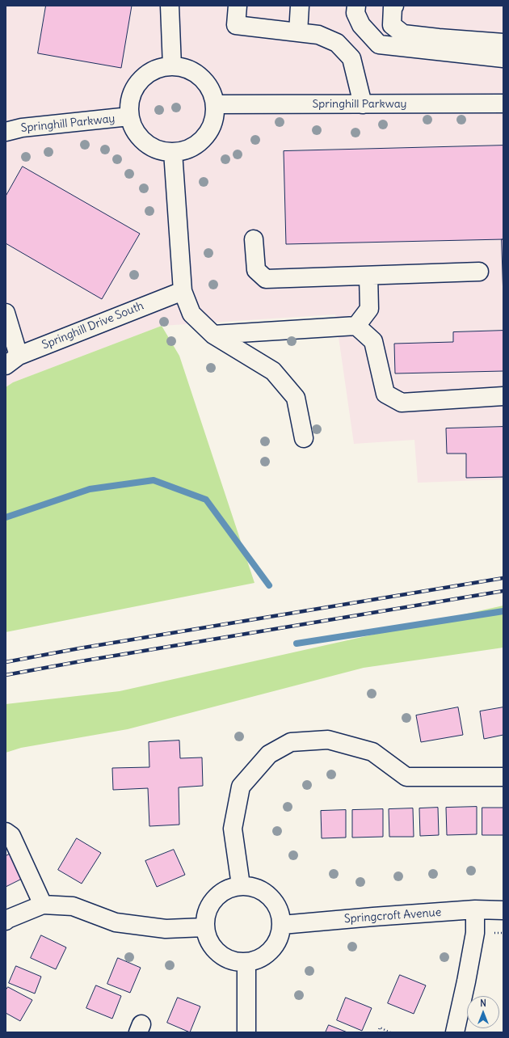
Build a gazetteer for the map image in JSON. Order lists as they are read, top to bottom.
{
  "streets": {
    "street": ["Springhill Parkway", "Springhill Drive South", "Springcroft Avenue"]
  },
  "north": "top"
}
